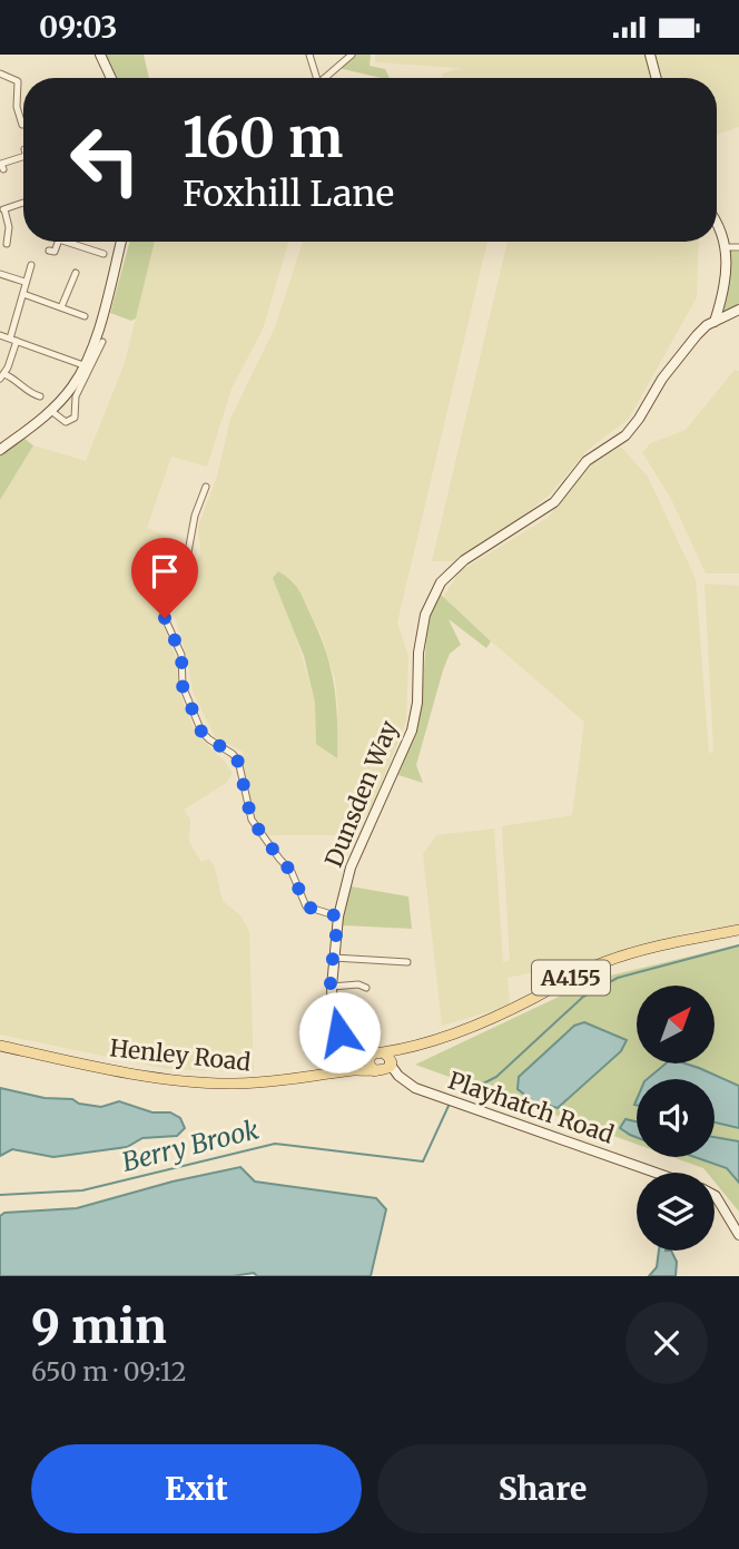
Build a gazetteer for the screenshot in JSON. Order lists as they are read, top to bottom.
{
  "streets": {
    "main road": ["A4155", "Henley Road"],
    "street": ["Dunsden Way", "Playhatch Road"]
  },
  "crossings": [
    ["Dunsden Way", "Henley Road"],
    ["Dunsden Way", "Playhatch Road"],
    ["Henley Road", "Playhatch Road"]
  ],
  "water": ["Berry Brook"],
  "north": "top right",
  "page": {
    "status": "09:03",
    "turn": ["160 m", "Foxhill Lane"],
    "heading": ["9 min", "650 m · 09:12"],
    "buttons": ["Exit", "Share"]
  }
}
